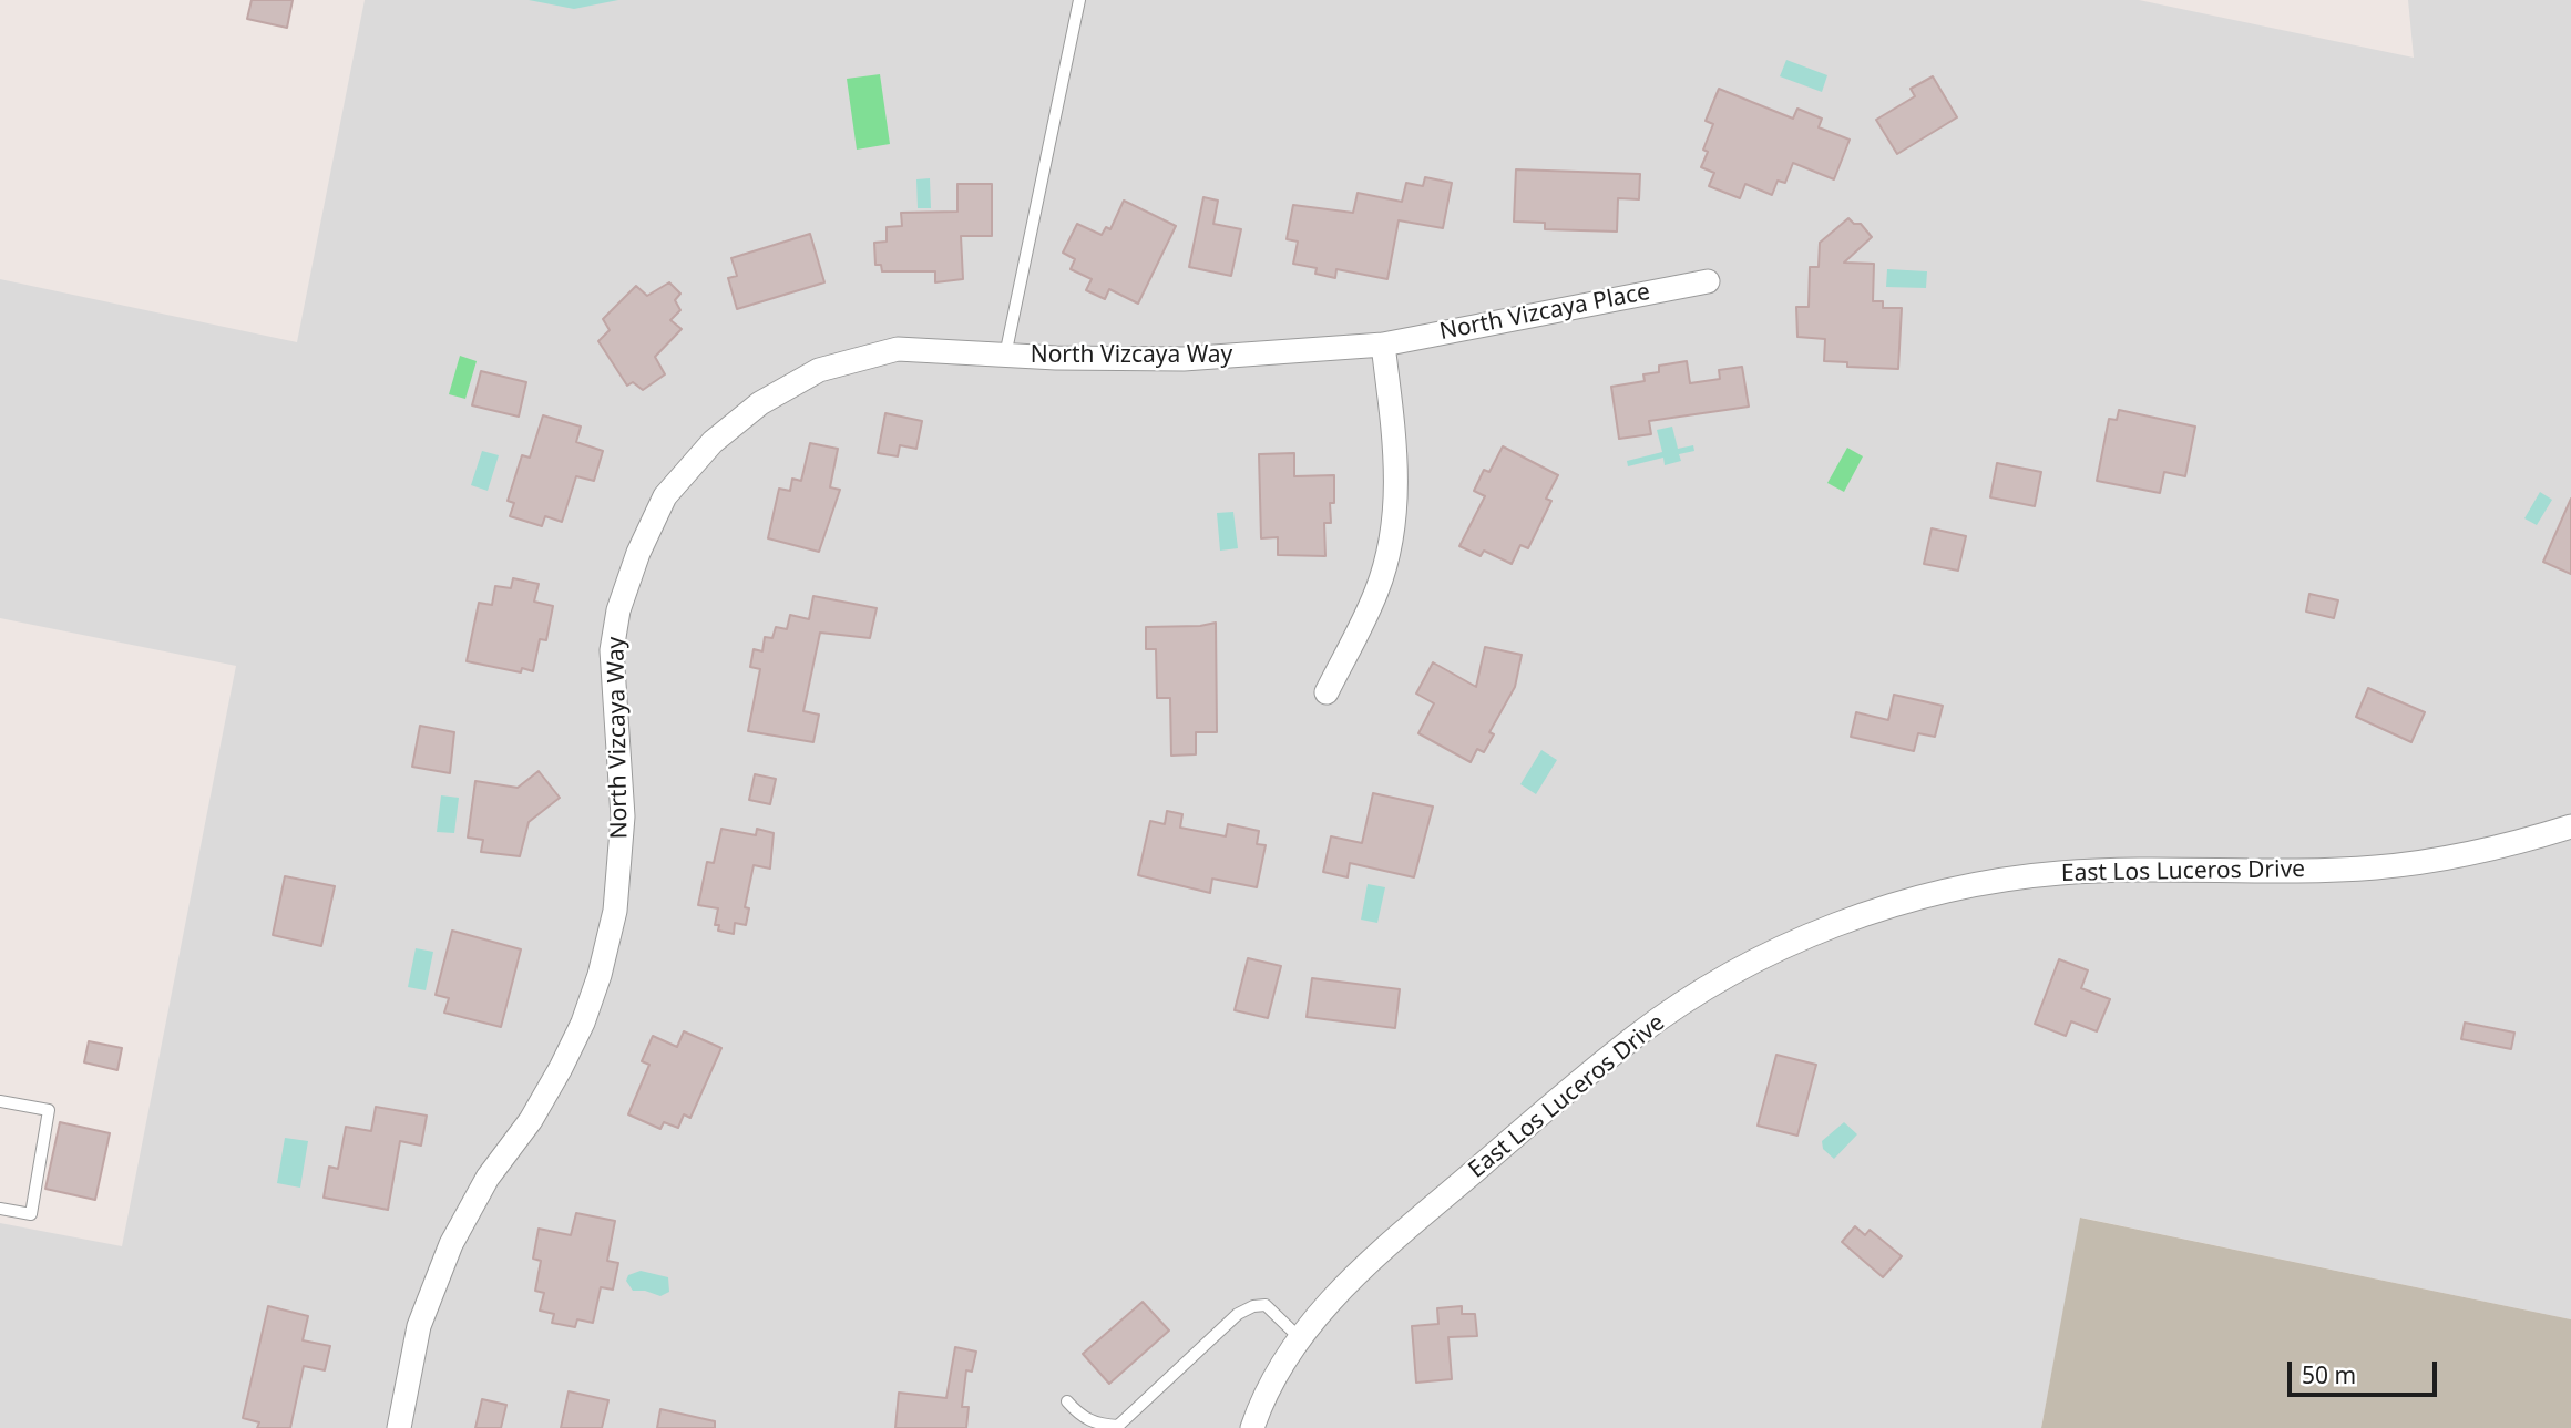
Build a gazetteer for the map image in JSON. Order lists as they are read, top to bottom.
{
  "streets": {
    "street": ["North Vizcaya Place", "North Vizcaya Way", "East Los Luceros Drive"]
  },
  "crossings": [
    ["North Vizcaya Place", "North Vizcaya Way"]
  ],
  "scale_bar": "50 m"
}
